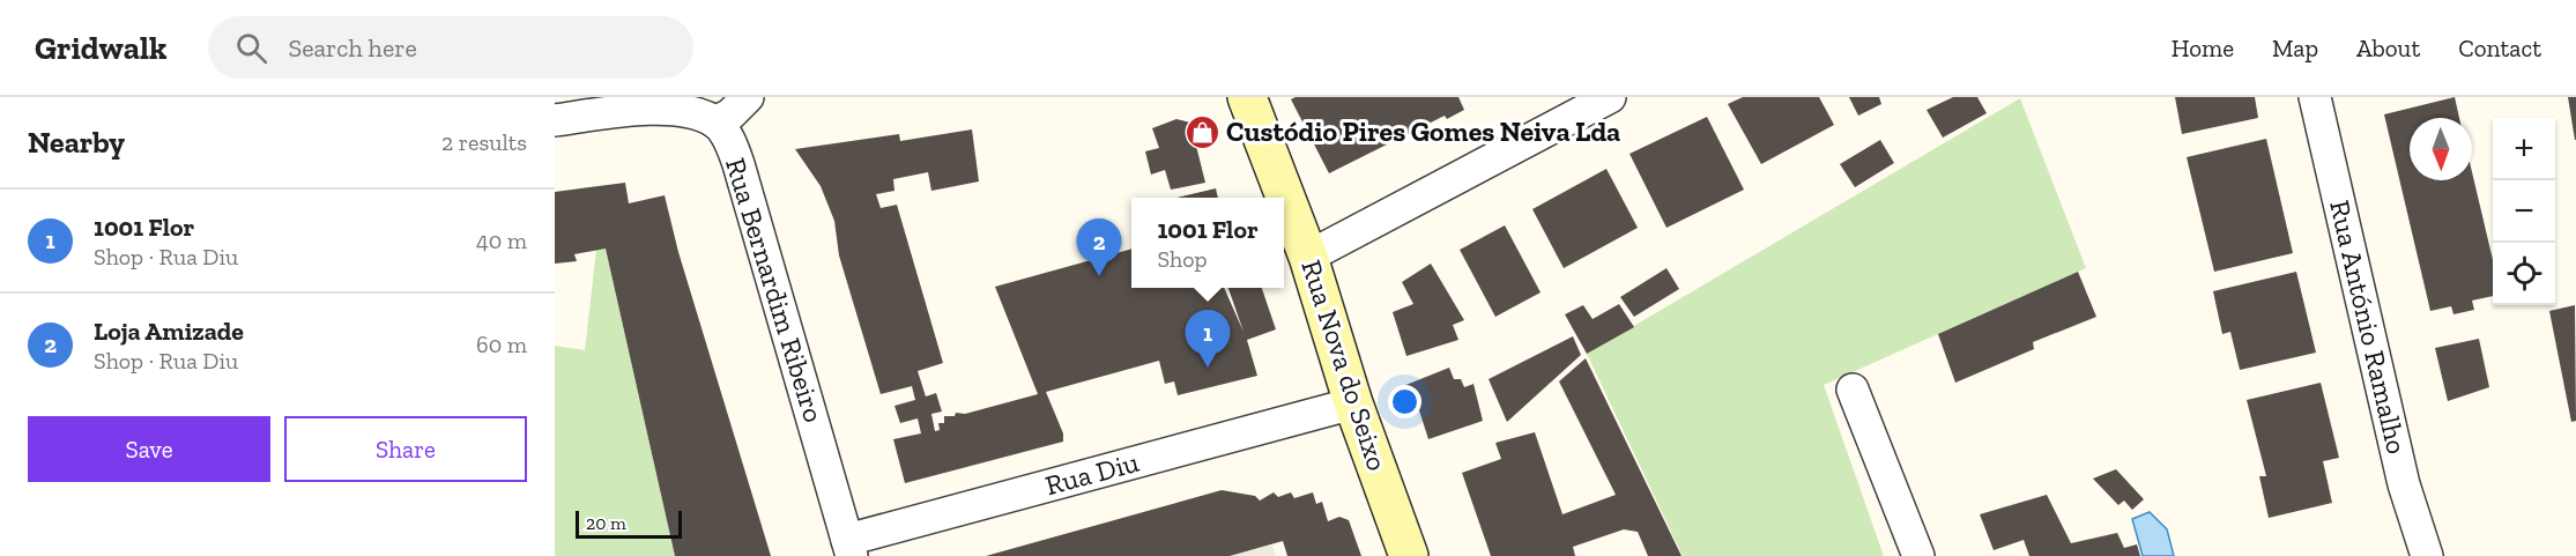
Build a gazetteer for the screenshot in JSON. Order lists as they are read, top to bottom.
{
  "streets": {
    "main road": ["Rua Nova do Seixo"],
    "street": ["Rua Bernardim Ribeiro", "Rua António Ramalho", "Rua Diu"]
  },
  "crossings": [
    ["Rua Bernardim Ribeiro", "Rua Diu"],
    ["Rua Nova do Seixo", "Rua Diu"]
  ],
  "places": {
    "shop": ["Custódio Pires Gomes Neiva Lda"]
  },
  "scale_bar": "20 m",
  "north": "bottom",
  "page": {
    "header": "Gridwalk",
    "search": "Search here",
    "nav": [
      "Home",
      "Map",
      "About",
      "Contact"
    ],
    "heading": ["Nearby", "2 results"],
    "map_buttons": ["+", "−"],
    "list": [
      {
        "mark": "1",
        "name": "1001 Flor",
        "note": "Shop · Rua Diu",
        "value": "40 m"
      },
      {
        "mark": "2",
        "name": "Loja Amizade",
        "note": "Shop · Rua Diu",
        "value": "60 m"
      }
    ],
    "popup": ["1001 Flor", "Shop"],
    "pins": ["2", "1"],
    "buttons": ["Save", "Share"],
    "scale": "20 m"
  }
}
